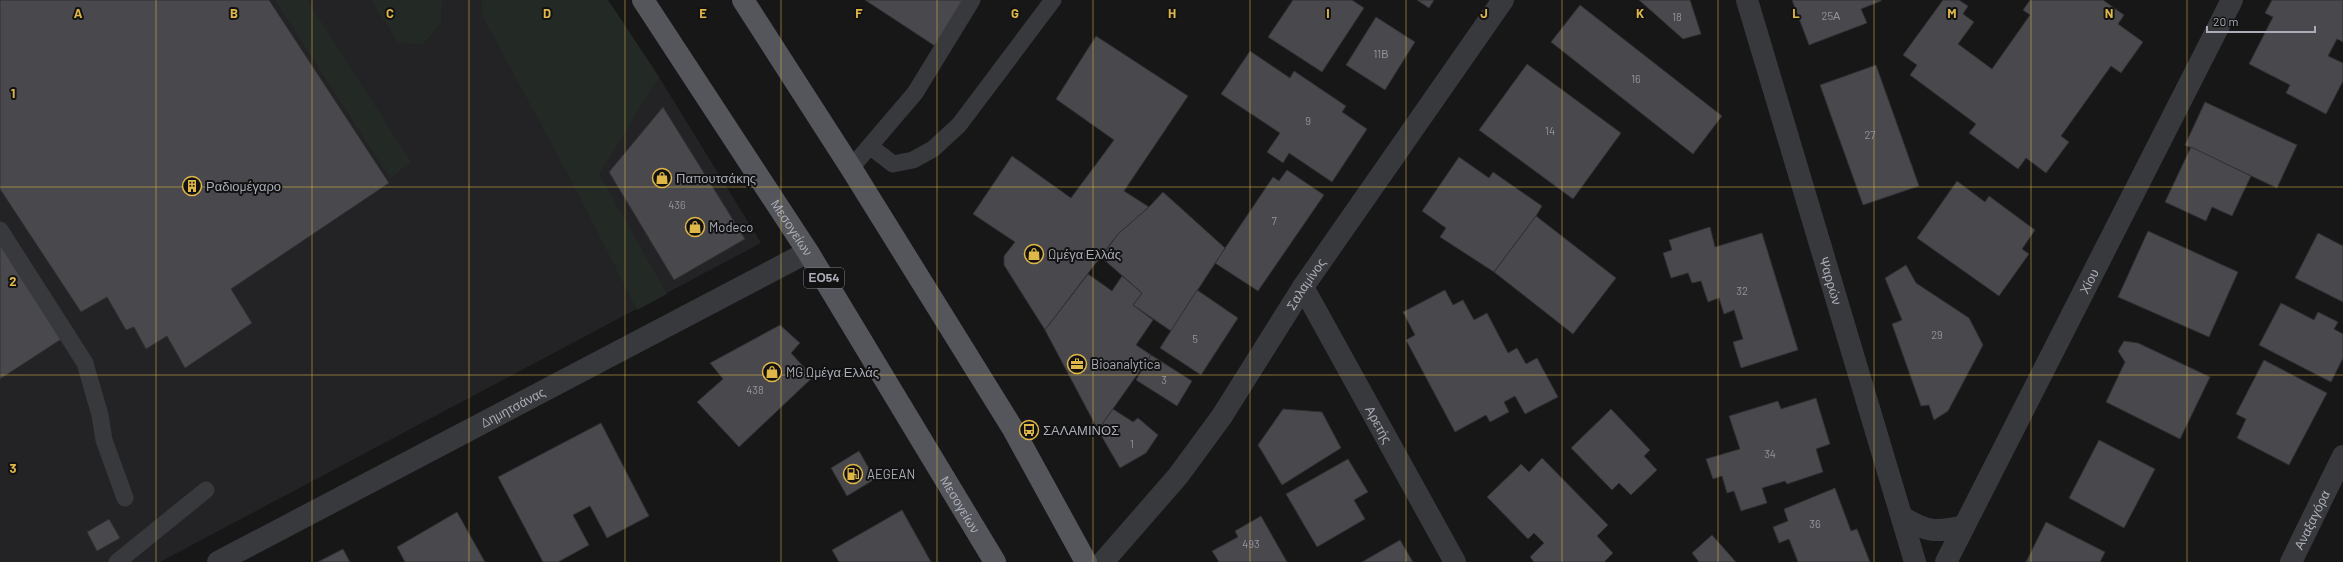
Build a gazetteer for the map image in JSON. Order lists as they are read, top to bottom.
{
  "streets": {
    "main road": ["Μεσογείων", "ΕΟ54"],
    "street": [
      "Ψαρρών",
      "Χίου",
      "Σαλαμίνος",
      "Δημητσάνας",
      "Αρετής",
      "Αναξαγόρα"
    ]
  },
  "crossings": [
    ["Μεσογείων", "Δημητσάνας"],
    ["Σαλαμίνος", "Αρετής"]
  ],
  "places": {
    "shop": [
      "Παπουτσάκης",
      "Modeco",
      "Ωμέγα Ελλάς",
      "MG Ωμέγα Ελλάς"
    ],
    "building": ["Ραδιομέγαρο"],
    "office": ["Bioanalytica"],
    "bus stop": ["ΣΑΛΑΜΙΝΟΣ"],
    "fuel station": ["AEGEAN"]
  },
  "house_numbers": [
    "25Α",
    "18",
    "11Β",
    "16",
    "9",
    "14",
    "27",
    "436",
    "7",
    "32",
    "29",
    "5",
    "3",
    "438",
    "1",
    "34",
    "36",
    "493"
  ],
  "scale_bar": "20 m",
  "grid": {
    "columns": [
      "A",
      "B",
      "C",
      "D",
      "E",
      "F",
      "G",
      "H",
      "I",
      "J",
      "K",
      "L",
      "M",
      "N"
    ],
    "rows": ["1", "2", "3"]
  }
}
